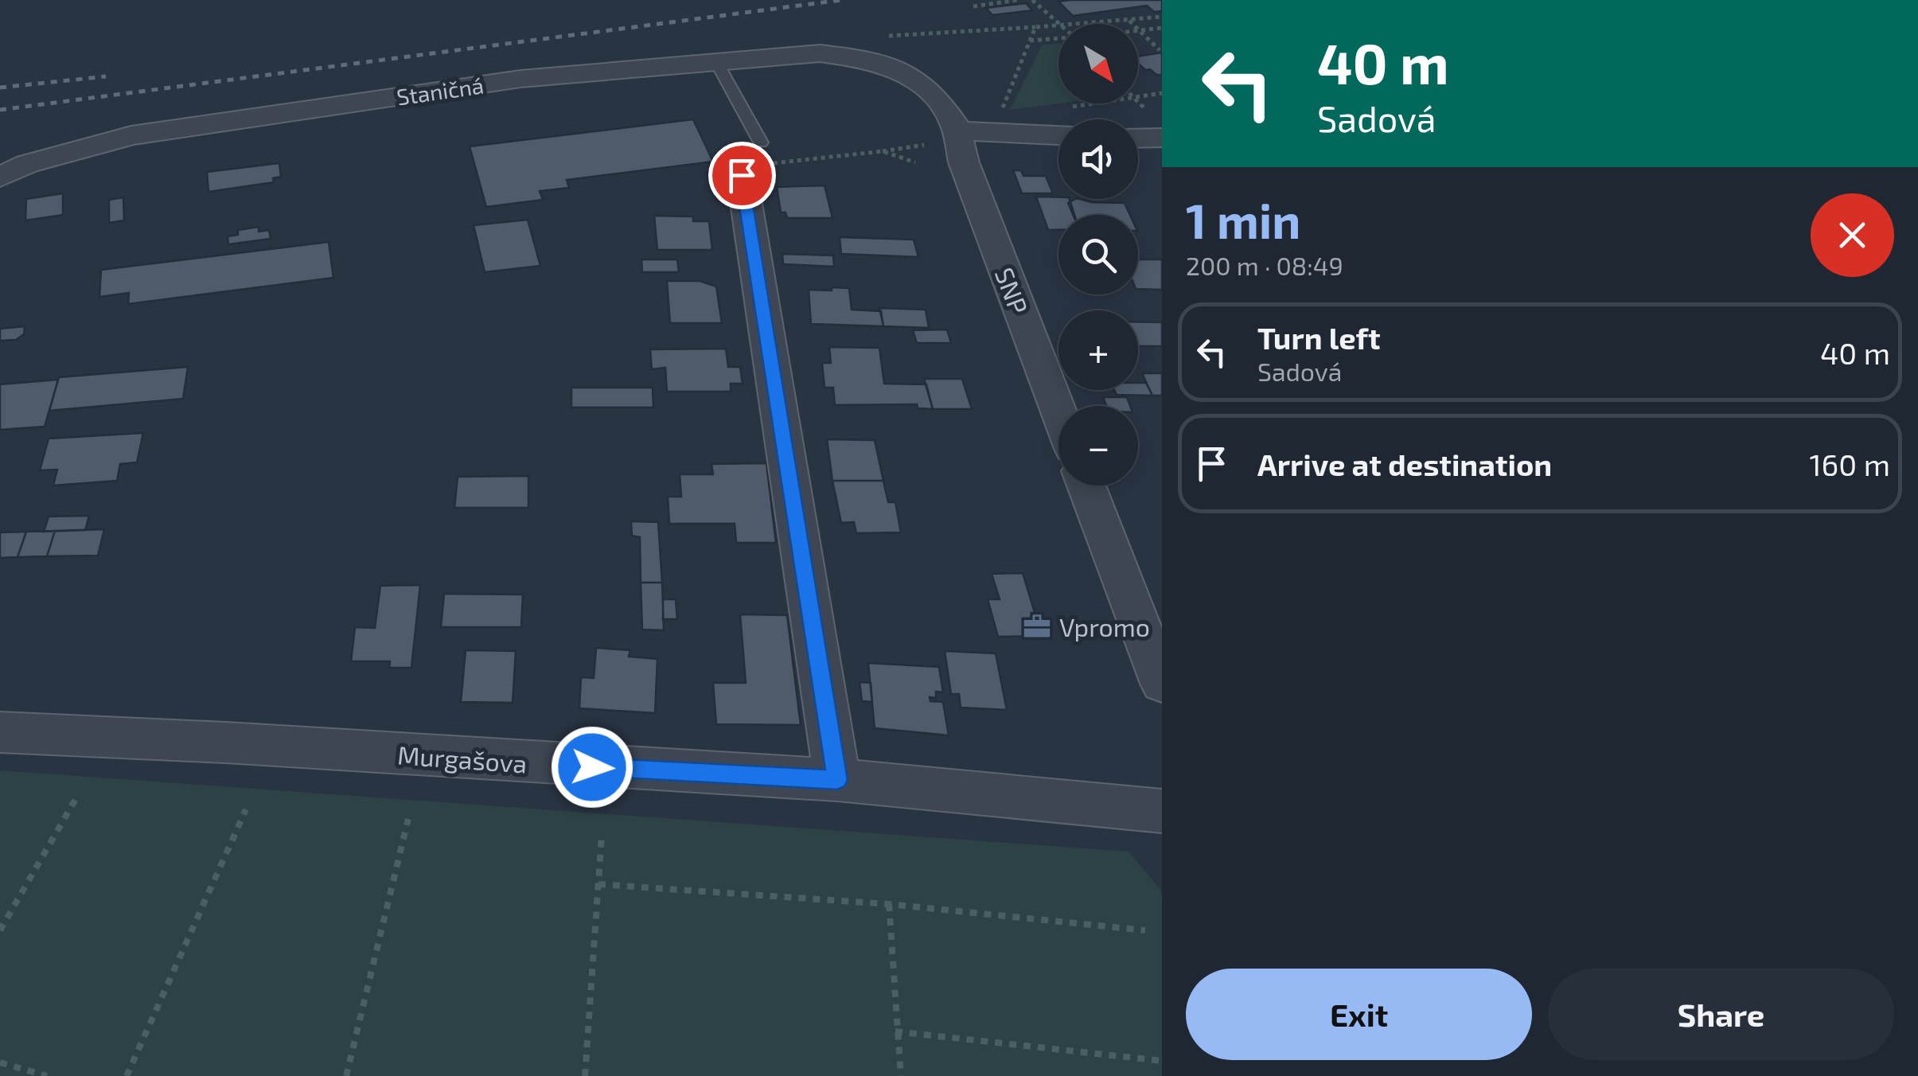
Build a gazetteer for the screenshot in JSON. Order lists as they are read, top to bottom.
{
  "streets": {
    "street": ["Staničná", "SNP", "Murgašova"]
  },
  "crossings": [
    ["Staničná", "SNP"]
  ],
  "places": {
    "office": ["Vpromo"]
  },
  "north": "bottom right",
  "page": {
    "turn": ["40 m", "Sadová"],
    "map_buttons": ["+", "−"],
    "heading": ["1 min", "200 m · 08:49"],
    "list": [
      {
        "name": "Turn left",
        "note": "Sadová",
        "value": "40 m"
      },
      {
        "name": "Arrive at destination",
        "value": "160 m"
      }
    ],
    "buttons": ["Exit", "Share"]
  }
}
